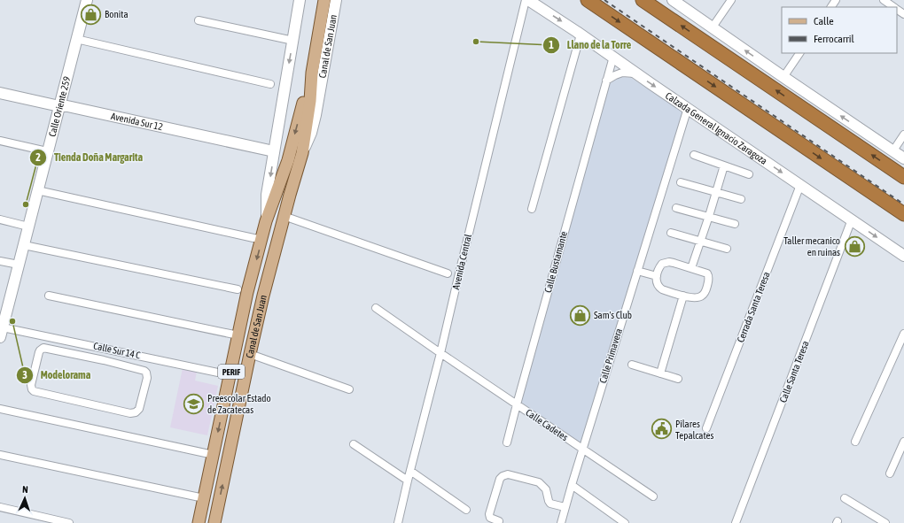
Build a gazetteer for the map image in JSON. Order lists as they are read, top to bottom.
{
  "streets": {
    "main road": [
      "Canal de San Juan",
      "Calle Oriente 259",
      "Avenida Sur 12",
      "Calzada General Ignacio Zaragoza",
      "PERIF"
    ],
    "street": [
      "Avenida Central",
      "Calle Bustamante",
      "Cerrada Santa Teresa",
      "Calle Sur 14 C",
      "Calle Primavera",
      "Calle Santa Teresa",
      "Calle Cadetes"
    ]
  },
  "crossings": [
    ["Canal de San Juan", "Avenida Sur 12"],
    ["Canal de San Juan", "Calle Sur 14 C"],
    ["Calle Oriente 259", "Avenida Sur 12"],
    ["Calle Oriente 259", "Calle Sur 14 C"],
    ["Calzada General Ignacio Zaragoza", "Avenida Central"],
    ["Calzada General Ignacio Zaragoza", "Calle Bustamante"],
    ["Calzada General Ignacio Zaragoza", "Cerrada Santa Teresa"],
    ["Calzada General Ignacio Zaragoza", "Calle Primavera"],
    ["Calzada General Ignacio Zaragoza", "Calle Santa Teresa"],
    ["Avenida Central", "Calle Cadetes"],
    ["Calle Bustamante", "Calle Cadetes"],
    ["Calle Primavera", "Calle Cadetes"]
  ],
  "places": {
    "shop": ["Bonita", "Taller mecanico en ruinas", "Sam's Club"],
    "other": ["Llano de la Torre", "Tienda Doña Margarita", "Modelorama"],
    "school or university": ["Preescolar Estado de Zacatecas"],
    "public building": ["Pilares Tepalcates"]
  },
  "legend": ["Calle", "Ferrocarril"],
  "north": "top"
}
